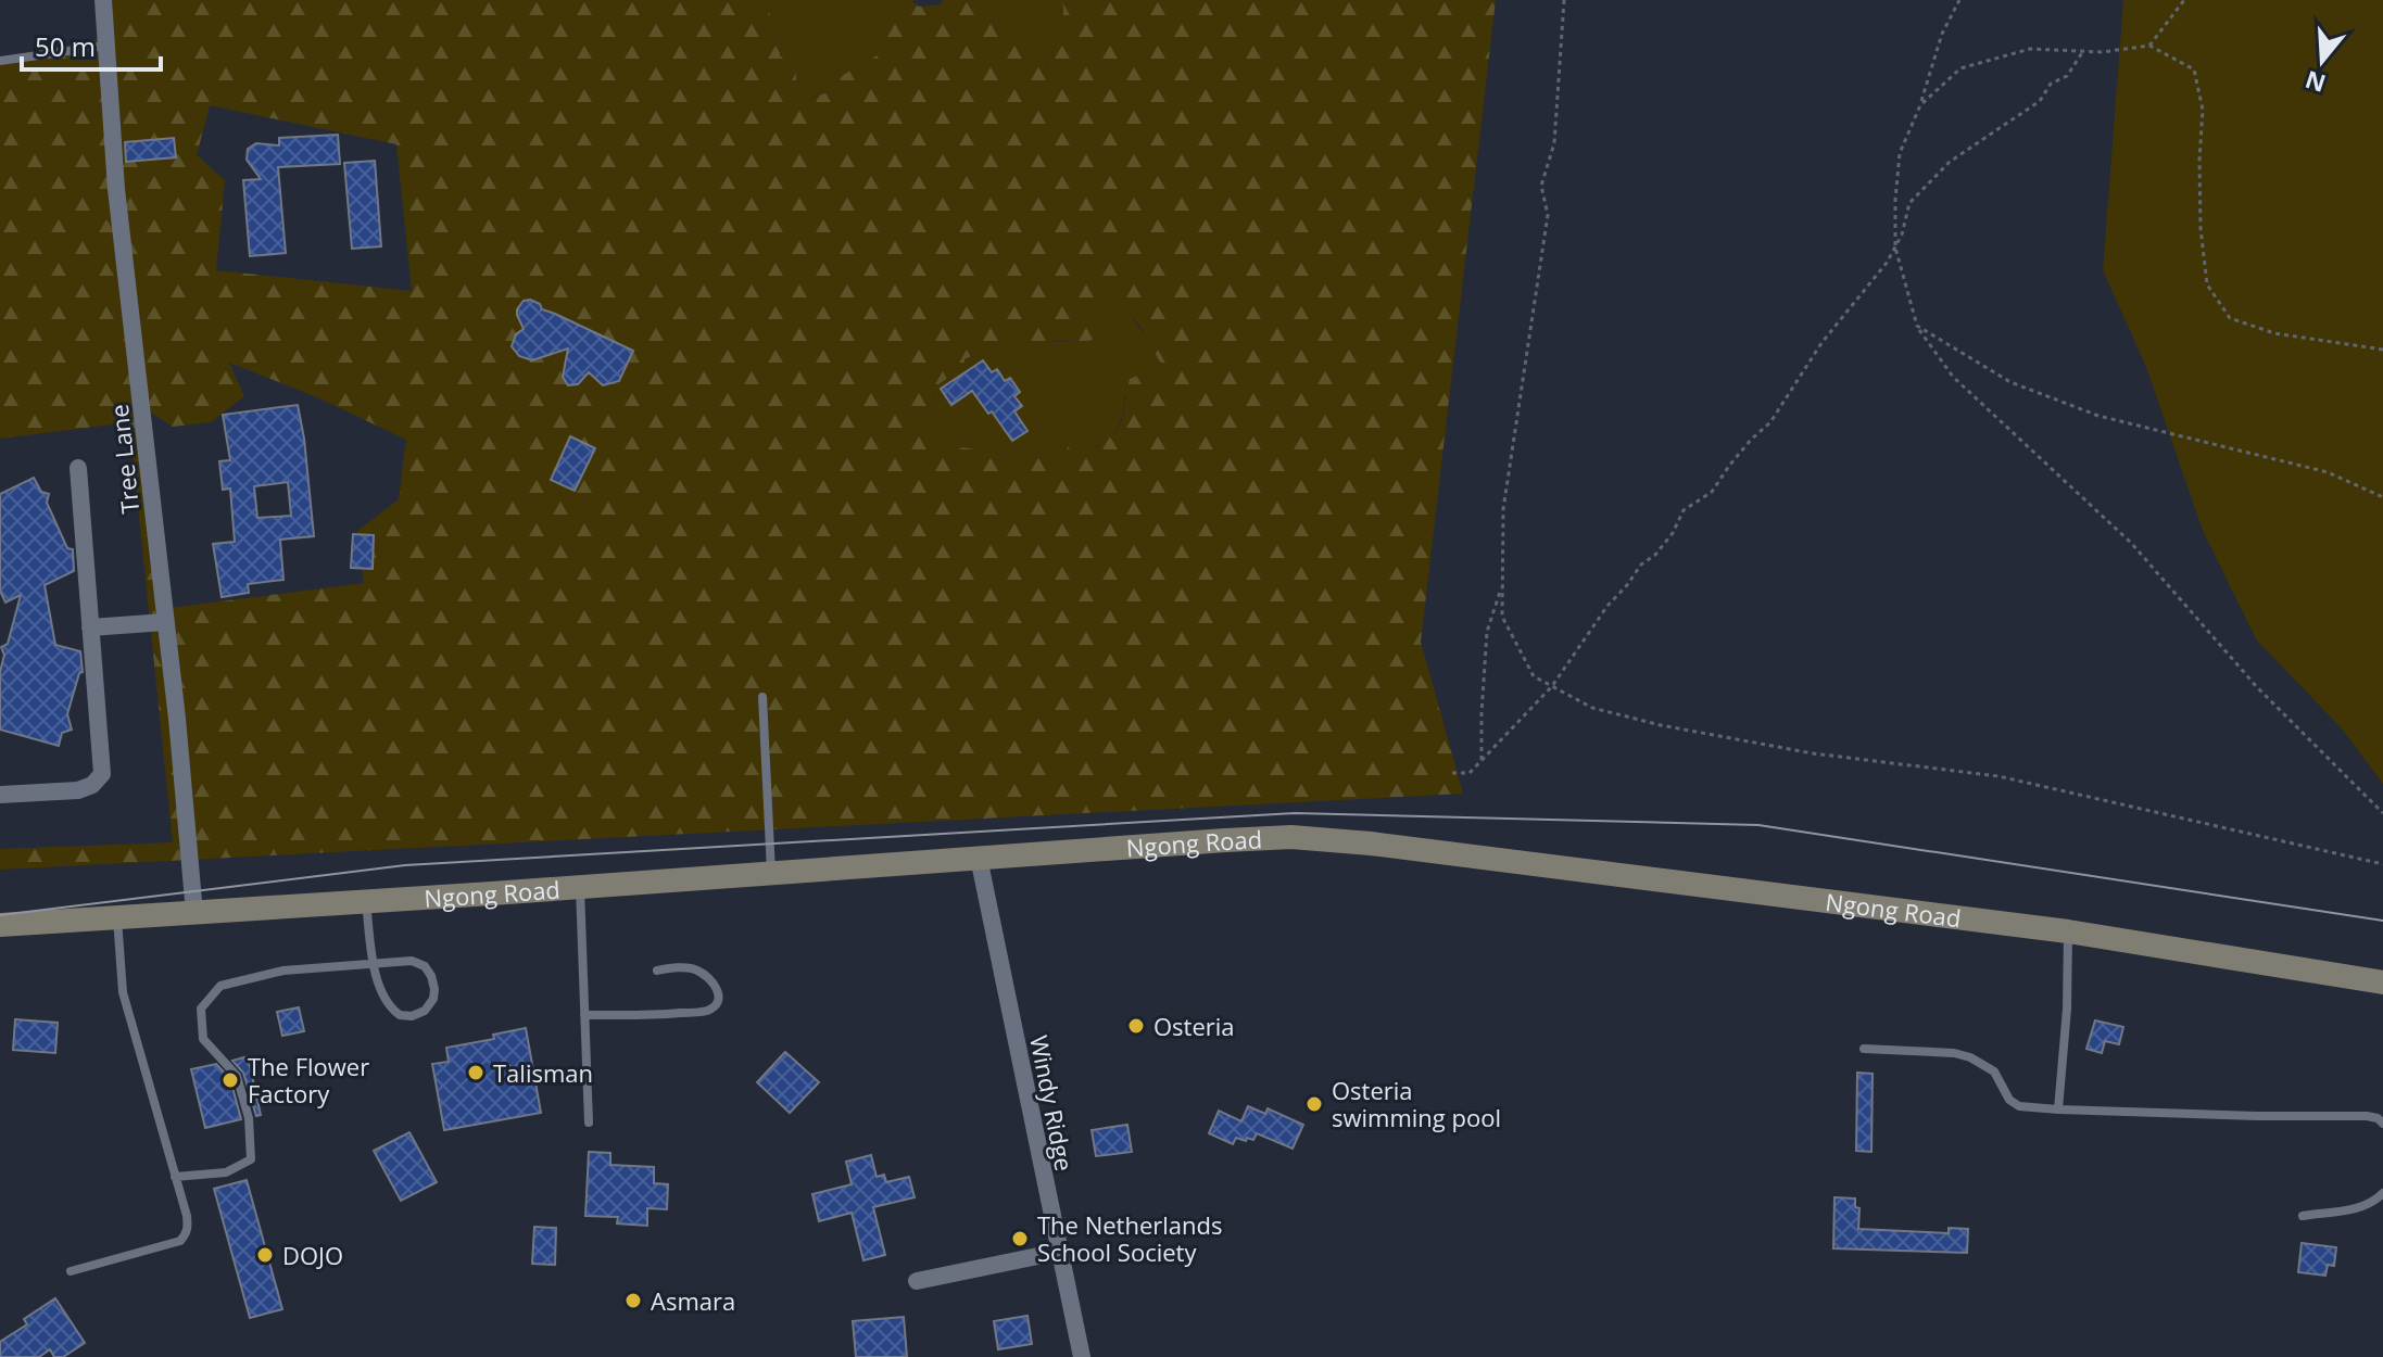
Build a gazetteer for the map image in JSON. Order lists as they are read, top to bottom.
{
  "streets": {
    "main road": ["Ngong Road"],
    "street": ["Tree Lane", "Windy Ridge"]
  },
  "crossings": [
    ["Tree Lane", "Ngong Road"],
    ["Ngong Road", "Windy Ridge"]
  ],
  "places": [
    "Osteria",
    "Talisman",
    "The Flower Factory",
    "Osteria swimming pool",
    "The Netherlands School Society",
    "DOJO",
    "Asmara"
  ],
  "scale_bar": "50 m",
  "north": "bottom"
}
